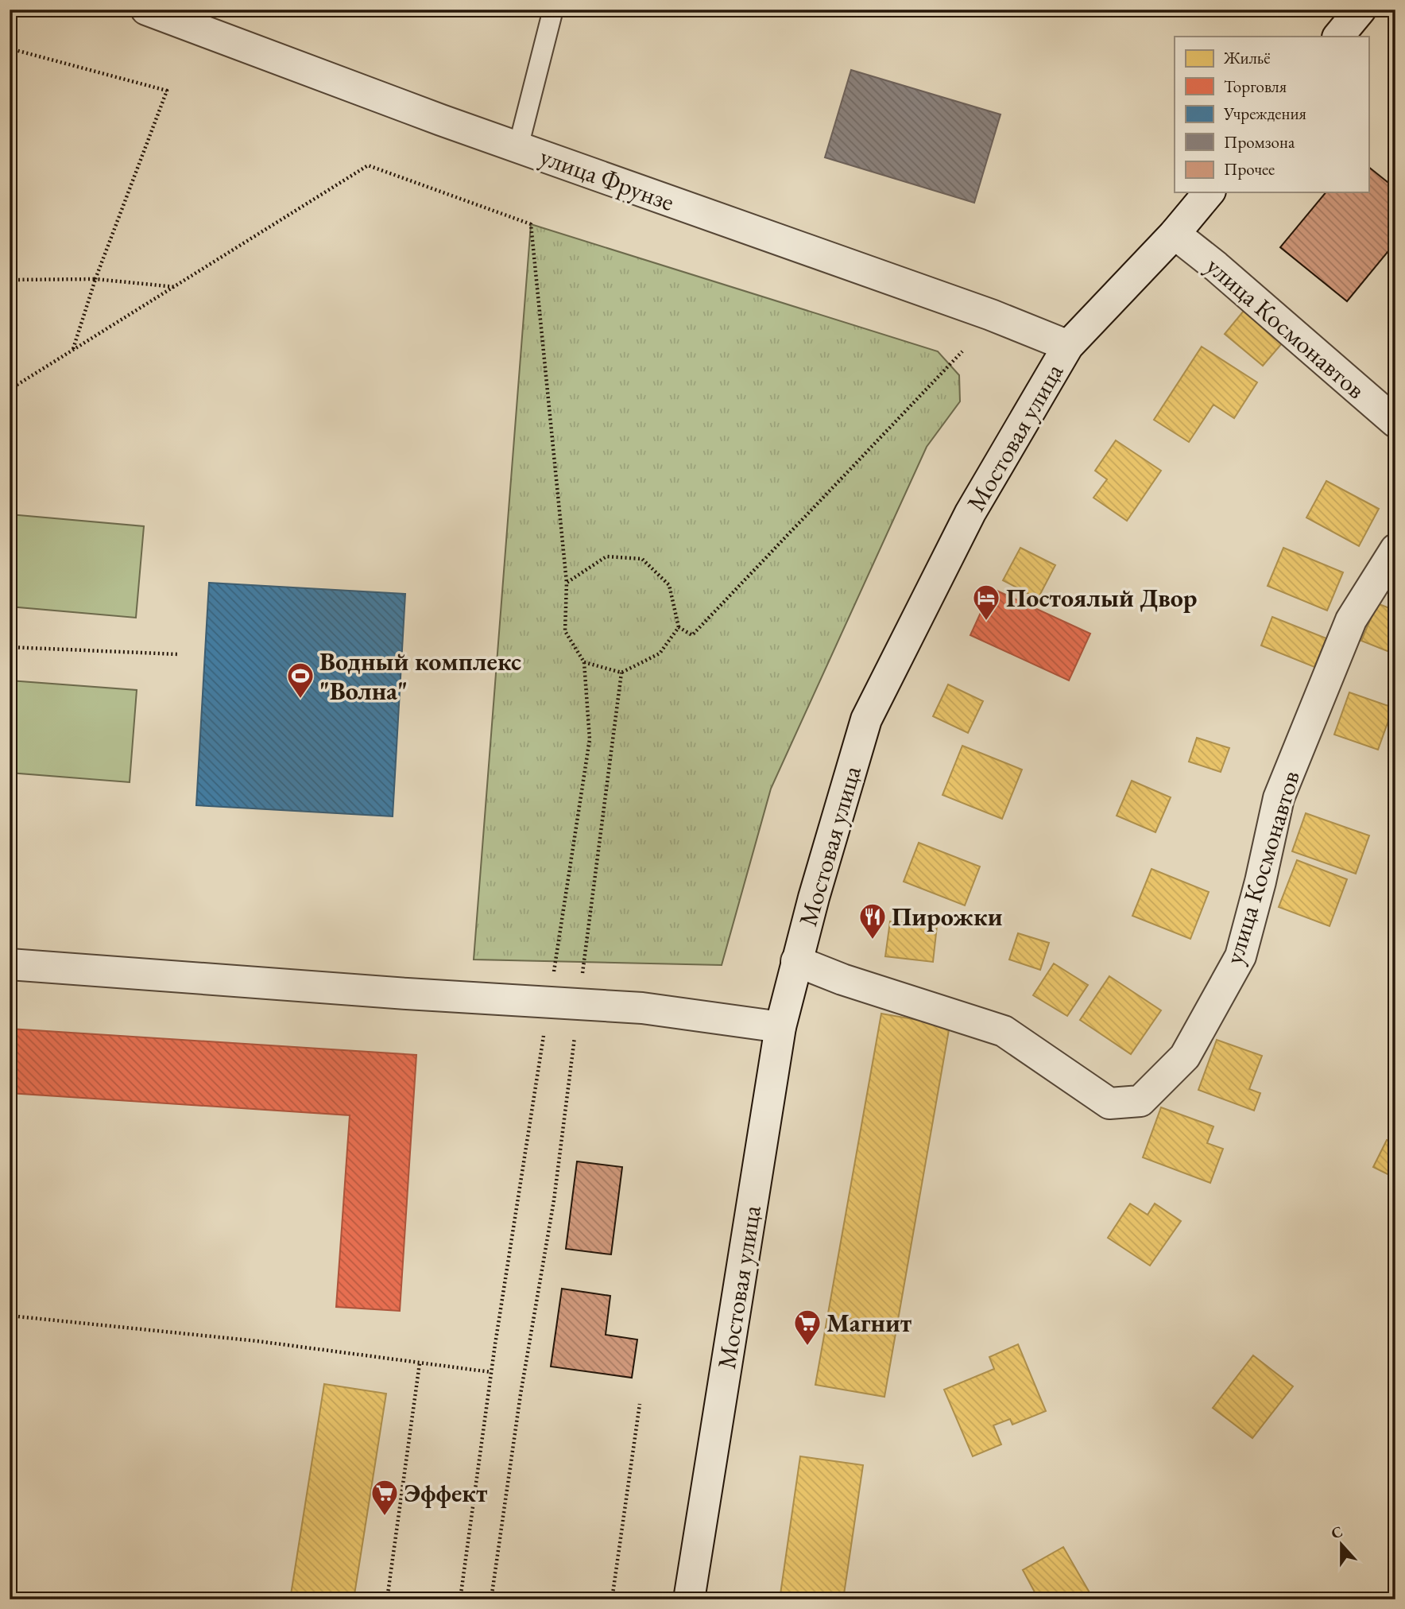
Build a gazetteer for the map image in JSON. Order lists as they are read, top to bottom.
{
  "streets": {
    "street": ["улица Фрунзе", "улица Космонавтов", "Мостовая улица"]
  },
  "crossings": [
    ["улица Фрунзе", "Мостовая улица"],
    ["улица Космонавтов", "Мостовая улица"]
  ],
  "places": {
    "hotel": ["Постоялый Двор"],
    "sports": ["Водный комплекс \"Волна\""],
    "restaurant": ["Пирожки"],
    "supermarket": ["Магнит", "Эффект"]
  },
  "legend": [
    "Жильё",
    "Торговля",
    "Учреждения",
    "Промзона",
    "Прочее"
  ],
  "north": "top"
}
